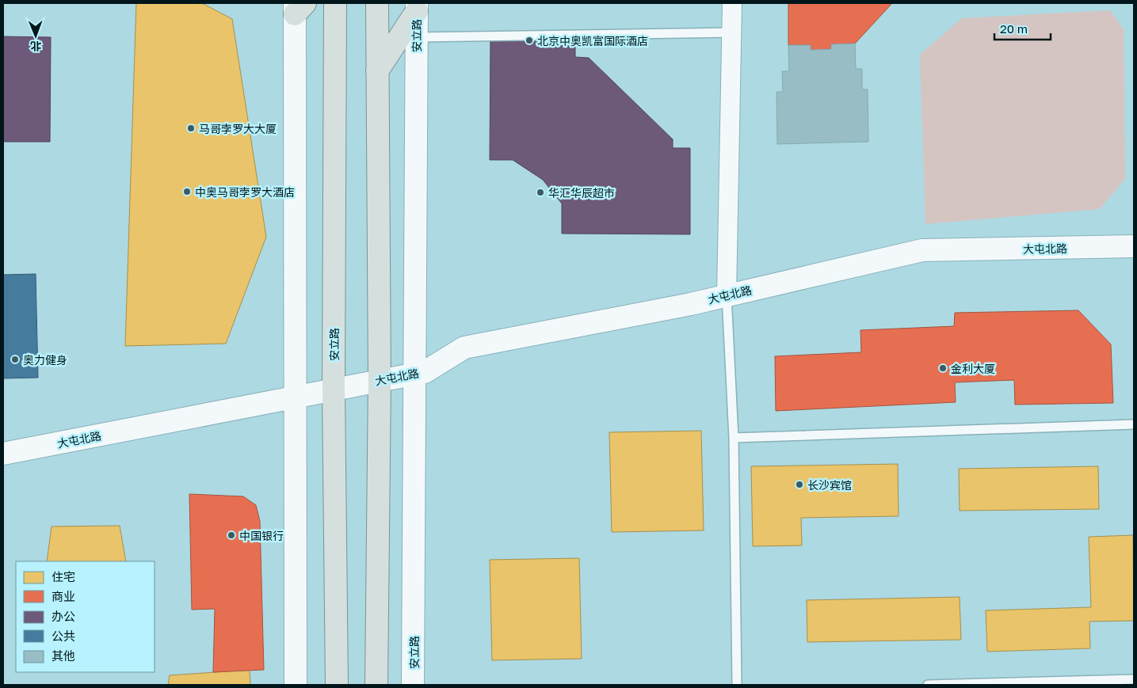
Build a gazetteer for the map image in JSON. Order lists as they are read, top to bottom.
{
  "streets": {
    "main road": ["安立路"],
    "street": ["大屯北路"]
  },
  "crossings": [
    ["安立路", "大屯北路"]
  ],
  "places": [
    "北京中奥凯富国际酒店",
    "马哥孛罗大大厦",
    "中奥马哥孛罗大酒店",
    "华汇华辰超市",
    "奥力健身",
    "金利大厦",
    "长沙宾馆",
    "中国银行"
  ],
  "legend": [
    "住宅",
    "商业",
    "办公",
    "公共",
    "其他"
  ],
  "scale_bar": "20 m",
  "north": "bottom"
}
